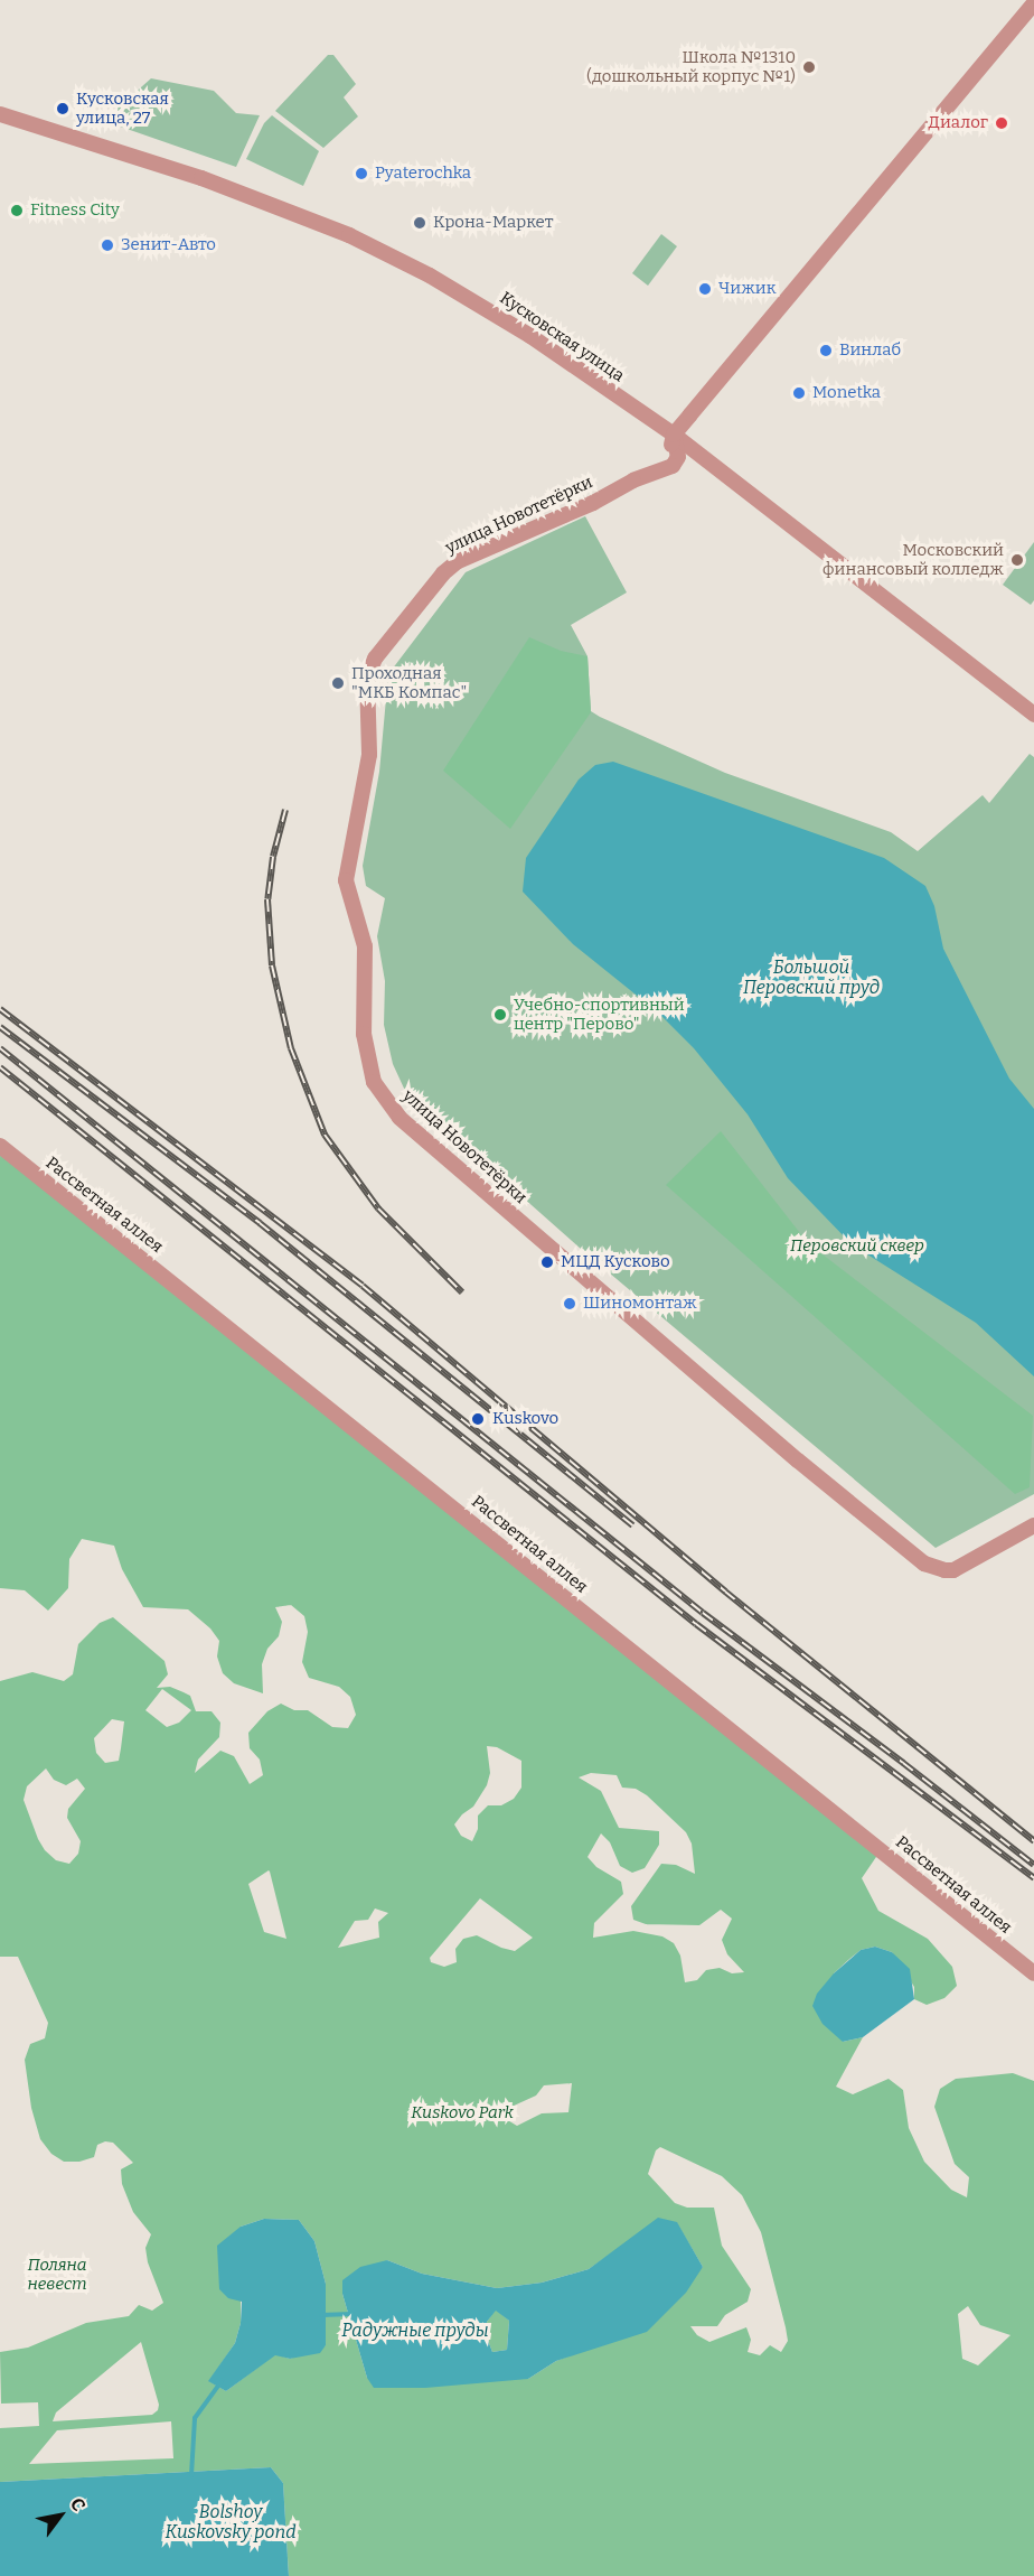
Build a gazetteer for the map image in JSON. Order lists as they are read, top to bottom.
{
  "streets": {
    "street": ["Кусковская улица", "улица Новотетёрки", "Рассветная аллея"]
  },
  "crossings": [
    ["Кусковская улица", "улица Новотетёрки"]
  ],
  "water": ["Большой Перовский пруд", "Радужные пруды", "Bolshoy Kuskovsky pond"],
  "parks": ["Перовский сквер", "Kuskovo Park", "Поляна невест"],
  "places": [
    "Школа №1310 (дошкольный корпус №1)",
    "Кусковская улица, 27",
    "Диалог",
    "Pyaterochka",
    "Fitness City",
    "Крона-Маркет",
    "Зенит-Авто",
    "Чижик",
    "Винлаб",
    "Monetka",
    "Московский финансовый колледж",
    "Проходная \"МКБ Компас\"",
    "Учебно-спортивный центр \"Перово\"",
    "МЦД Кусково",
    "Шиномонтаж",
    "Kuskovo"
  ],
  "north": "top right"
}
